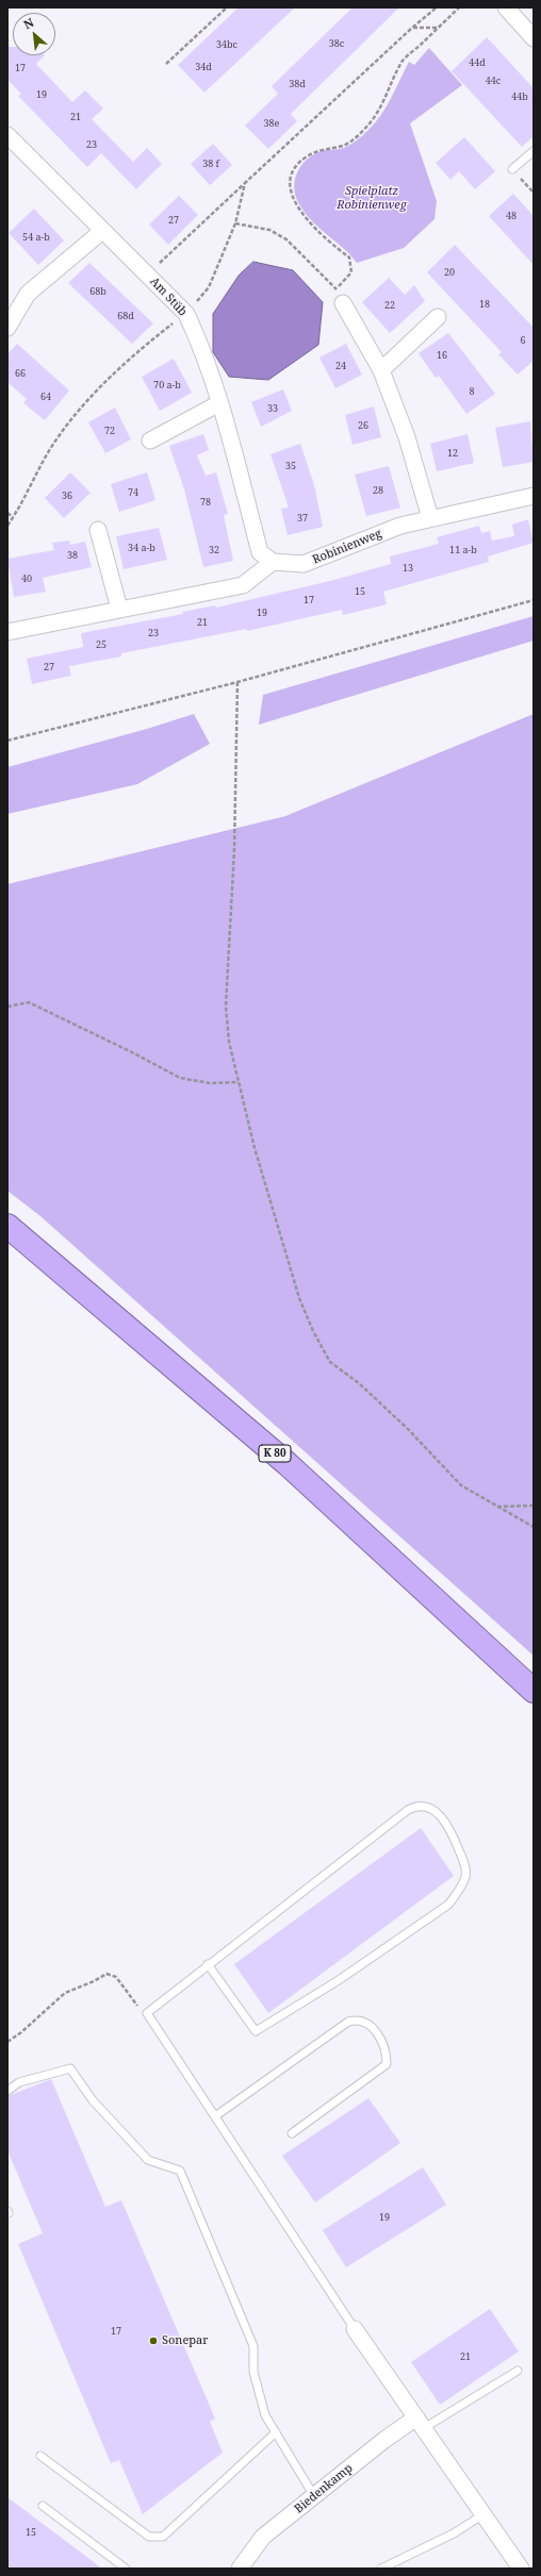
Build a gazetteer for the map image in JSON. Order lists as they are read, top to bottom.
{
  "streets": {
    "highway": ["K 80"],
    "street": ["Am Stüb", "Robinienweg", "Biedenkamp"]
  },
  "crossings": [
    ["Am Stüb", "Robinienweg"]
  ],
  "parks": ["Spielplatz Robinienweg"],
  "places": ["Sonepar"],
  "house_numbers": [
    "38c",
    "34bc",
    "44d",
    "34d",
    "17",
    "44c",
    "38d",
    "19",
    "44b",
    "21",
    "38e",
    "23",
    "38 f",
    "48",
    "27",
    "54 a-b",
    "20",
    "68b",
    "18",
    "22",
    "68d",
    "6",
    "16",
    "24",
    "66",
    "70 a-b",
    "8",
    "64",
    "33",
    "26",
    "72",
    "12",
    "35",
    "28",
    "74",
    "36",
    "78",
    "37",
    "34 a-b",
    "32",
    "11 a-b",
    "38",
    "13",
    "40",
    "15",
    "17",
    "19",
    "21",
    "23",
    "25",
    "27",
    "19",
    "17",
    "21",
    "15"
  ],
  "north": "top left"
}
